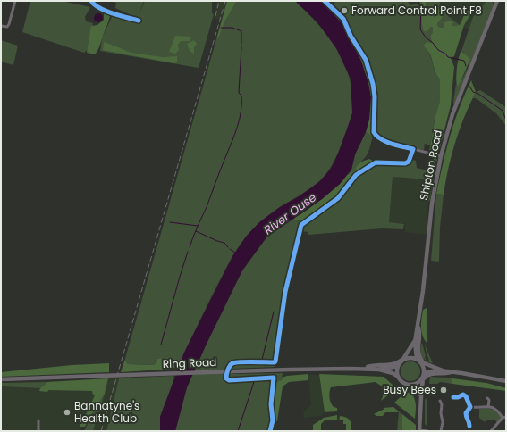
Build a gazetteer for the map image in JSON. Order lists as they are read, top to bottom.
{
  "streets": {
    "highway": ["Shipton Road", "Ring Road"]
  },
  "crossings": [
    ["Shipton Road", "Ring Road"]
  ],
  "water": ["River Ouse"],
  "places": ["Forward Control Point F8", "Busy Bees", "Bannatyne's Health Club"]
}
